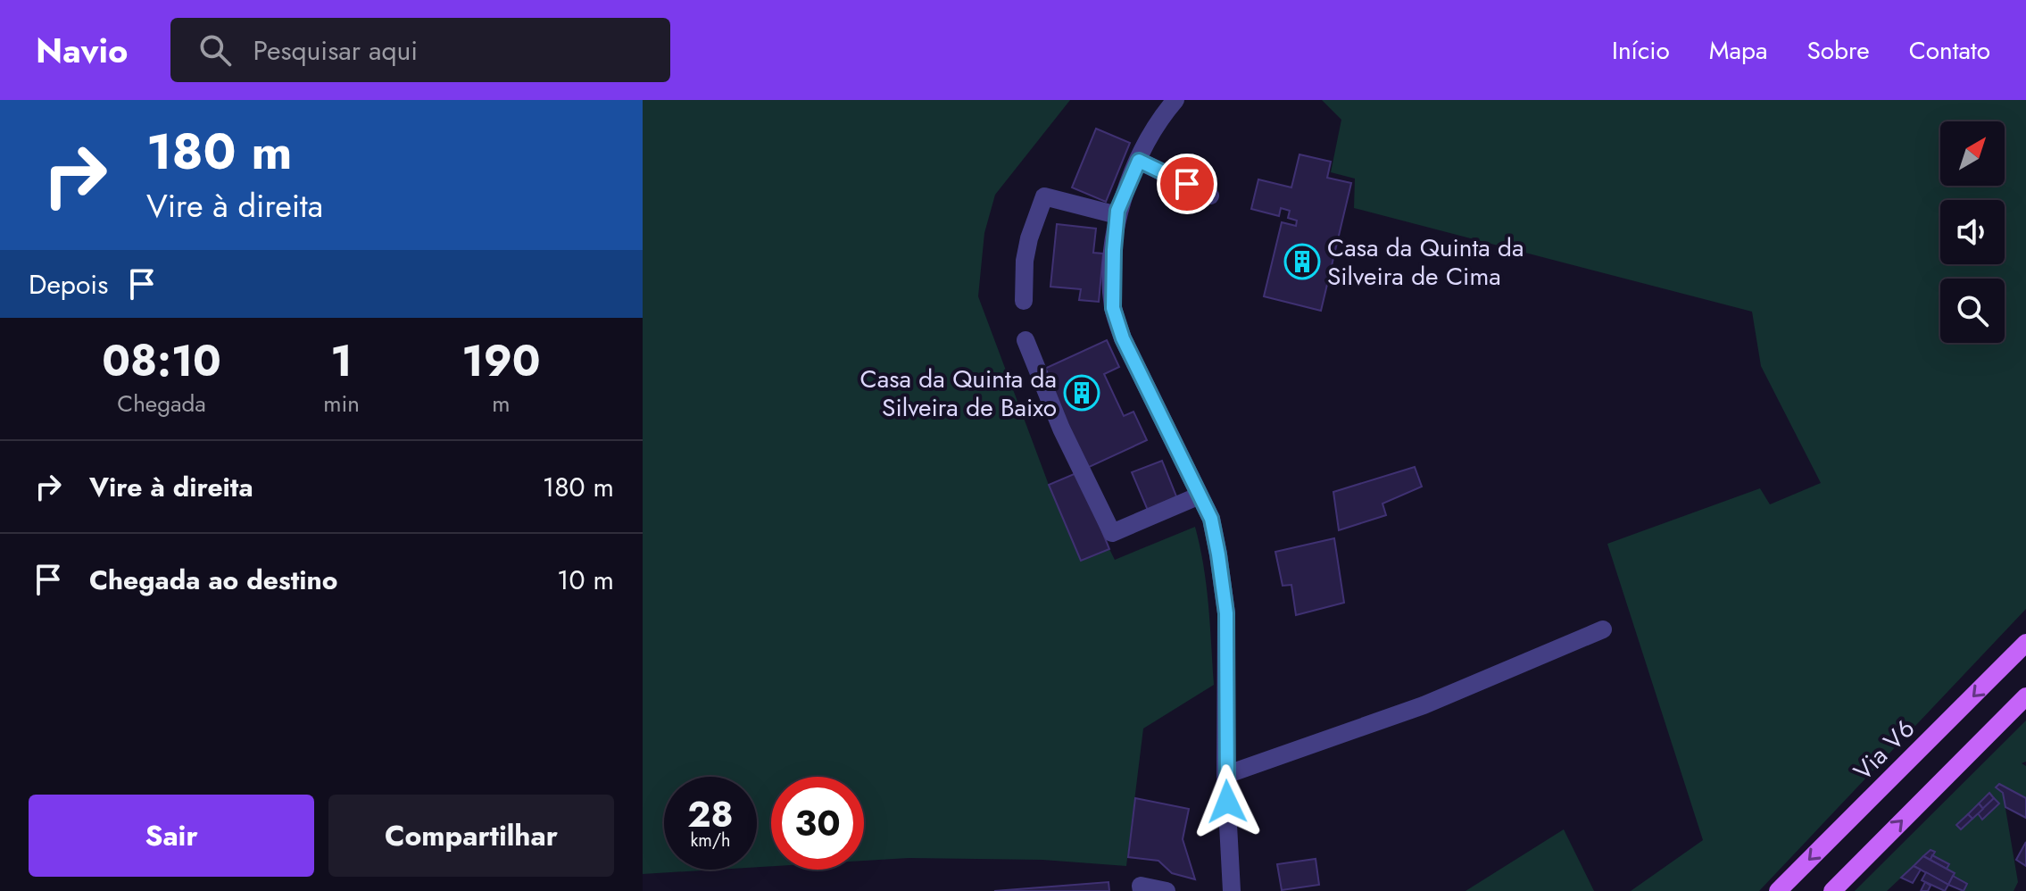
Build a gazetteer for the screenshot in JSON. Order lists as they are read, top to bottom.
{
  "streets": {
    "main road": ["Via V6"]
  },
  "places": {
    "building": ["Casa da Quinta da Silveira de Cima", "Casa da Quinta da Silveira de Baixo"]
  },
  "north": "top right",
  "page": {
    "header": "Navio",
    "search": "Pesquisar aqui",
    "nav": [
      "Início",
      "Mapa",
      "Sobre",
      "Contato"
    ],
    "turn": ["180 m", "Vire à direita"],
    "then": "Depois",
    "eta": [
      "08:10",
      "Chegada",
      "1",
      "min",
      "190",
      "m"
    ],
    "list": [
      {
        "name": "Vire à direita",
        "value": "180 m"
      },
      {
        "name": "Chegada ao destino",
        "value": "10 m"
      }
    ],
    "speed": "28 km/h",
    "limit": "30",
    "buttons": ["Sair", "Compartilhar"]
  }
}
